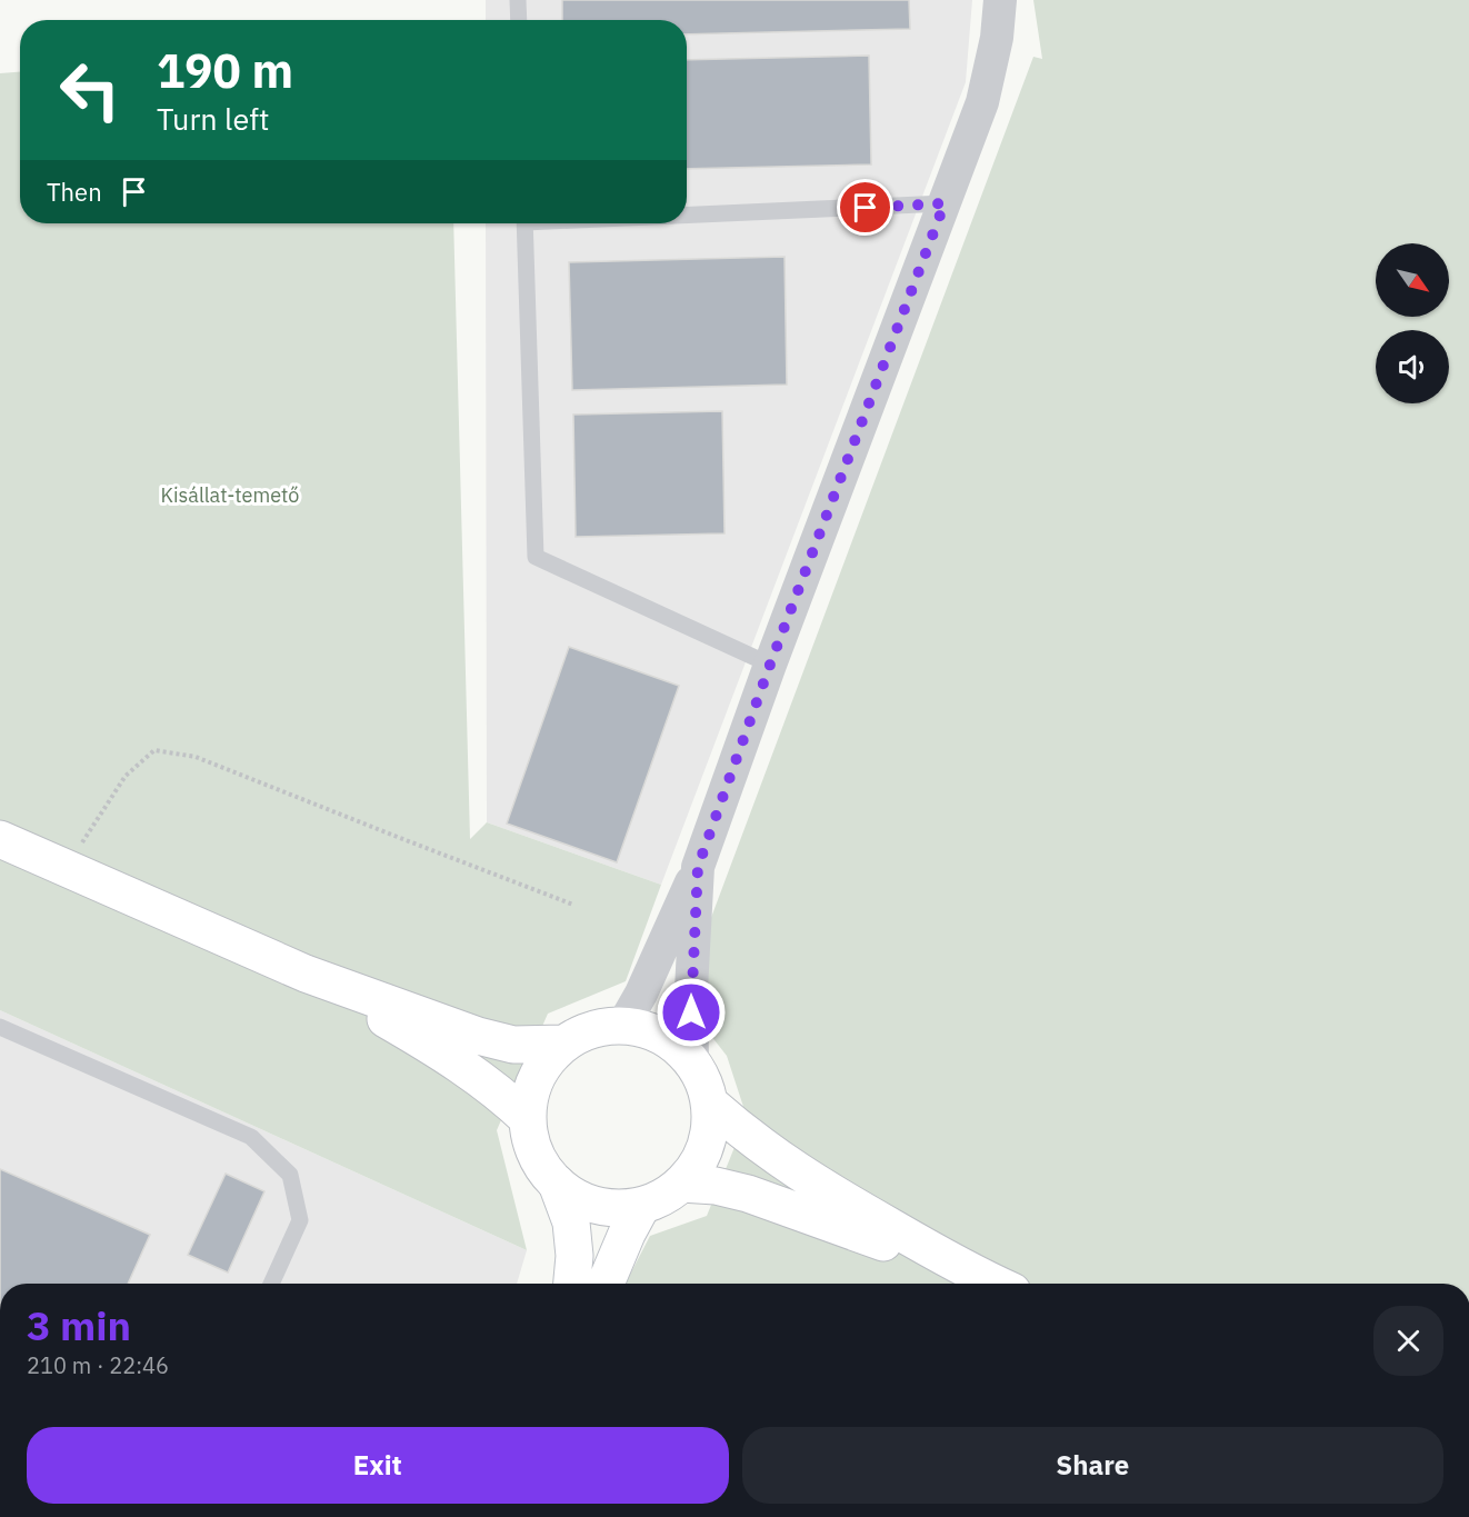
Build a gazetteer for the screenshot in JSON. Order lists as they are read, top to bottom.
{
  "parks": ["Kisállat-temető"],
  "north": "bottom right",
  "page": {
    "turn": ["190 m", "Turn left"],
    "then": "Then",
    "heading": ["3 min", "210 m · 22:46"],
    "buttons": ["Exit", "Share"]
  }
}
